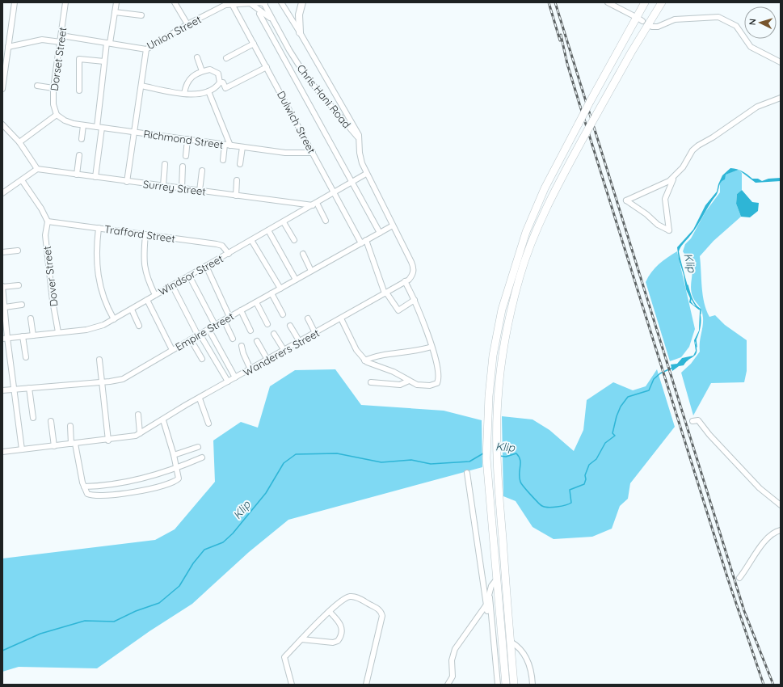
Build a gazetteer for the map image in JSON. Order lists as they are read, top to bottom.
{
  "streets": {
    "street": [
      "Union Street",
      "Dorset Street",
      "Chris Hani Road",
      "Dulwich Street",
      "Richmond Street",
      "Surrey Street",
      "Trafford Street",
      "Windsor Street",
      "Dover Street",
      "Empire Street",
      "Wanderers Street"
    ]
  },
  "crossings": [
    ["Union Street", "Dorset Street"],
    ["Union Street", "Chris Hani Road"],
    ["Union Street", "Dulwich Street"],
    ["Dorset Street", "Richmond Street"],
    ["Chris Hani Road", "Wanderers Street"],
    ["Dulwich Street", "Richmond Street"],
    ["Dulwich Street", "Windsor Street"],
    ["Dulwich Street", "Empire Street"],
    ["Surrey Street", "Windsor Street"],
    ["Trafford Street", "Windsor Street"],
    ["Trafford Street", "Dover Street"],
    ["Windsor Street", "Dover Street"],
    ["Windsor Street", "Wanderers Street"],
    ["Empire Street", "Wanderers Street"]
  ],
  "water": ["Klip"],
  "north": "left"
}
